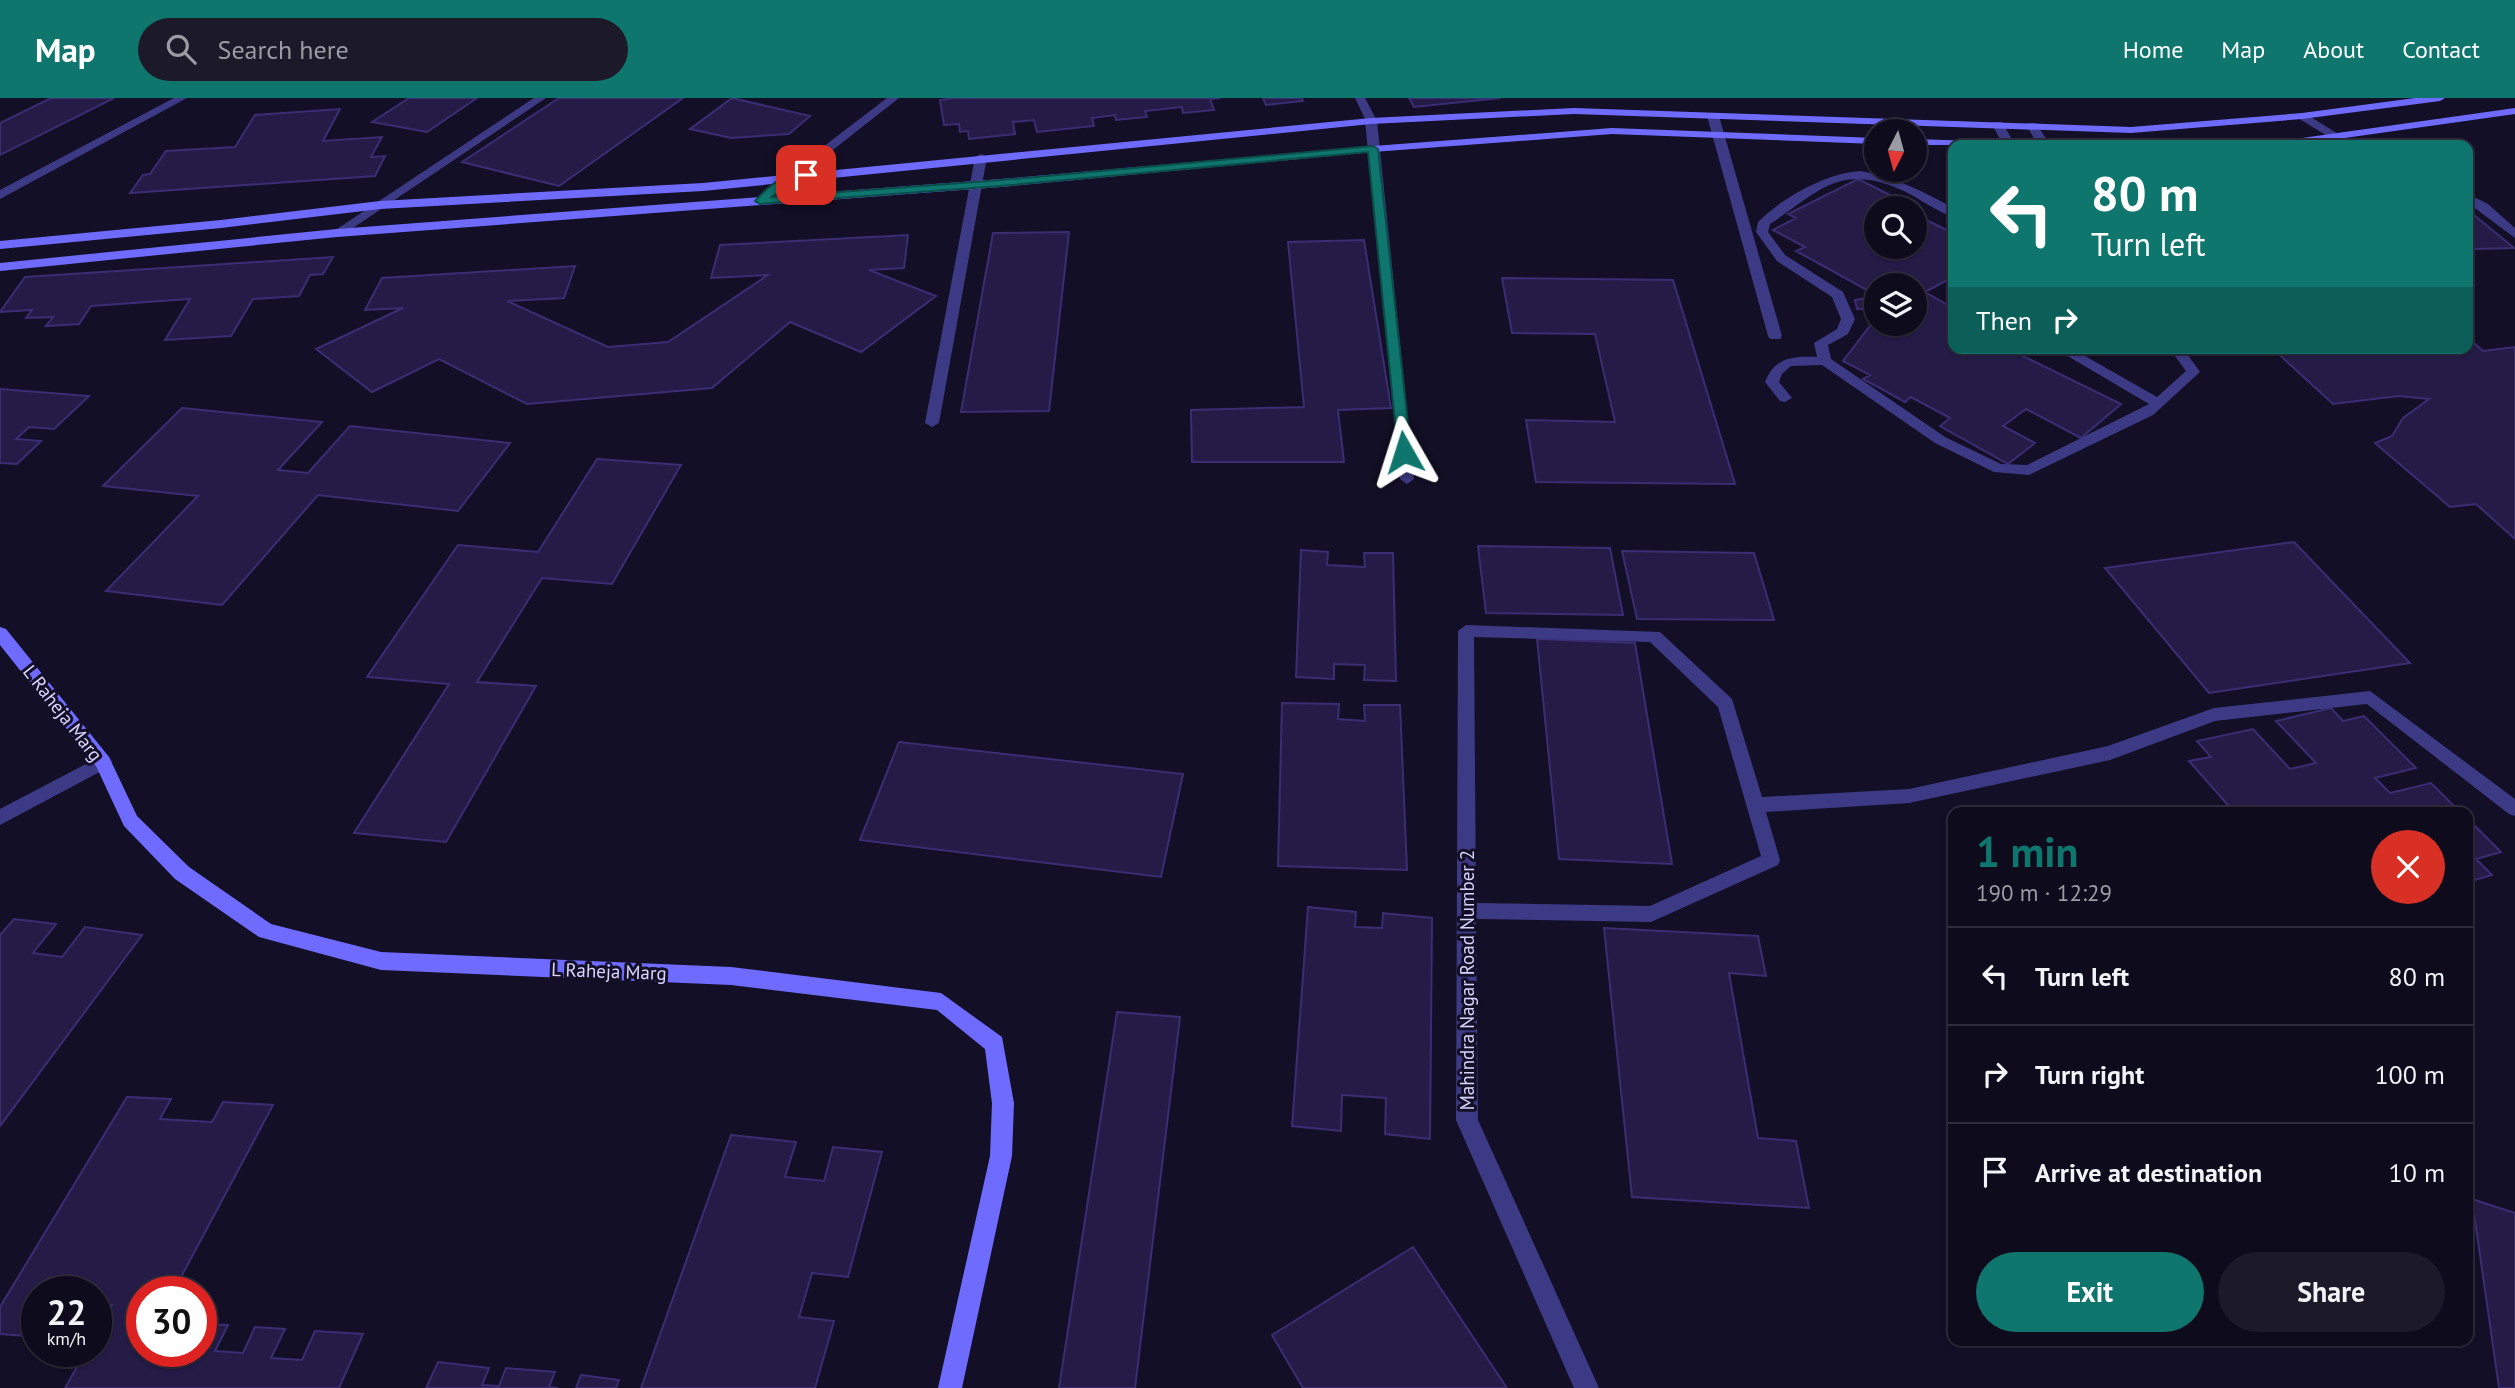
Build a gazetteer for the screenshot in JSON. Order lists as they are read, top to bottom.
{
  "streets": {
    "street": ["L Raheja Marg", "Mahindra Nagar Road Number 2"]
  },
  "north": "bottom",
  "page": {
    "header": "Map",
    "search": "Search here",
    "nav": [
      "Home",
      "Map",
      "About",
      "Contact"
    ],
    "turn": ["80 m", "Turn left"],
    "then": "Then",
    "heading": ["1 min", "190 m · 12:29"],
    "list": [
      {
        "name": "Turn left",
        "value": "80 m"
      },
      {
        "name": "Turn right",
        "value": "100 m"
      },
      {
        "name": "Arrive at destination",
        "value": "10 m"
      }
    ],
    "buttons": ["Exit", "Share"],
    "speed": "22 km/h",
    "limit": "30"
  }
}
